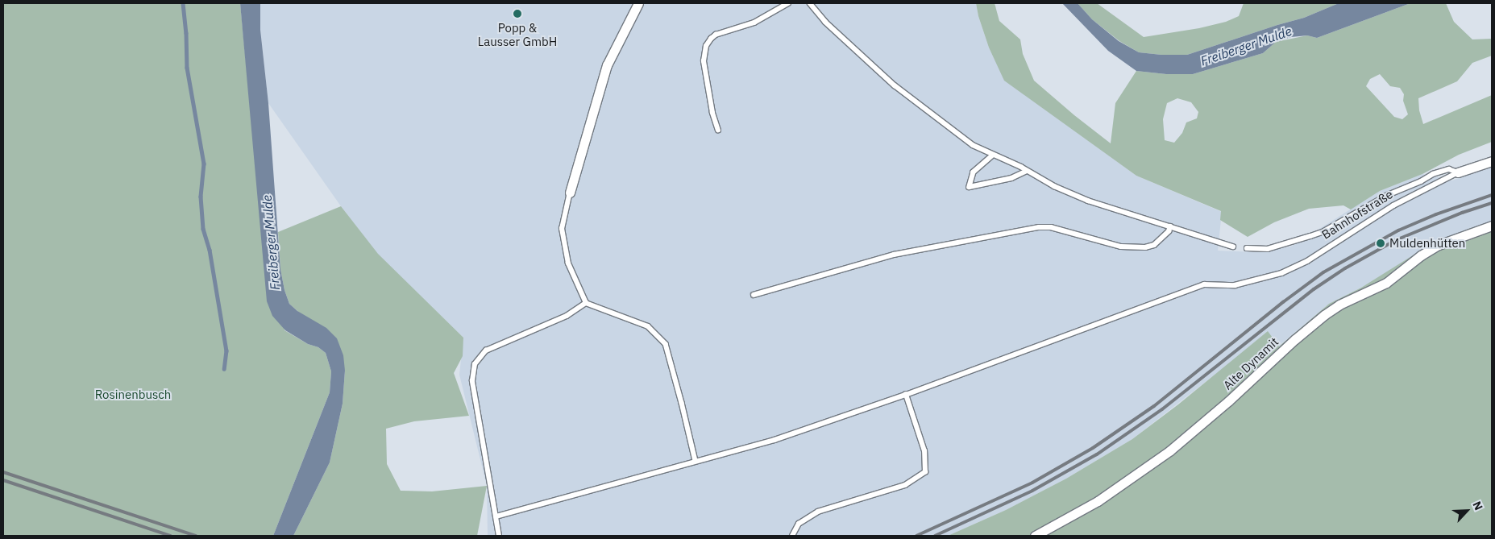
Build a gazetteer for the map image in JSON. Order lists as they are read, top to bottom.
{
  "streets": {
    "street": ["Bahnhofstraße", "Alte Dynamit"]
  },
  "water": ["Freiberger Mulde"],
  "parks": ["Rosinenbusch"],
  "places": ["Popp & Lausser GmbH", "Muldenhütten"],
  "north": "top right"
}
